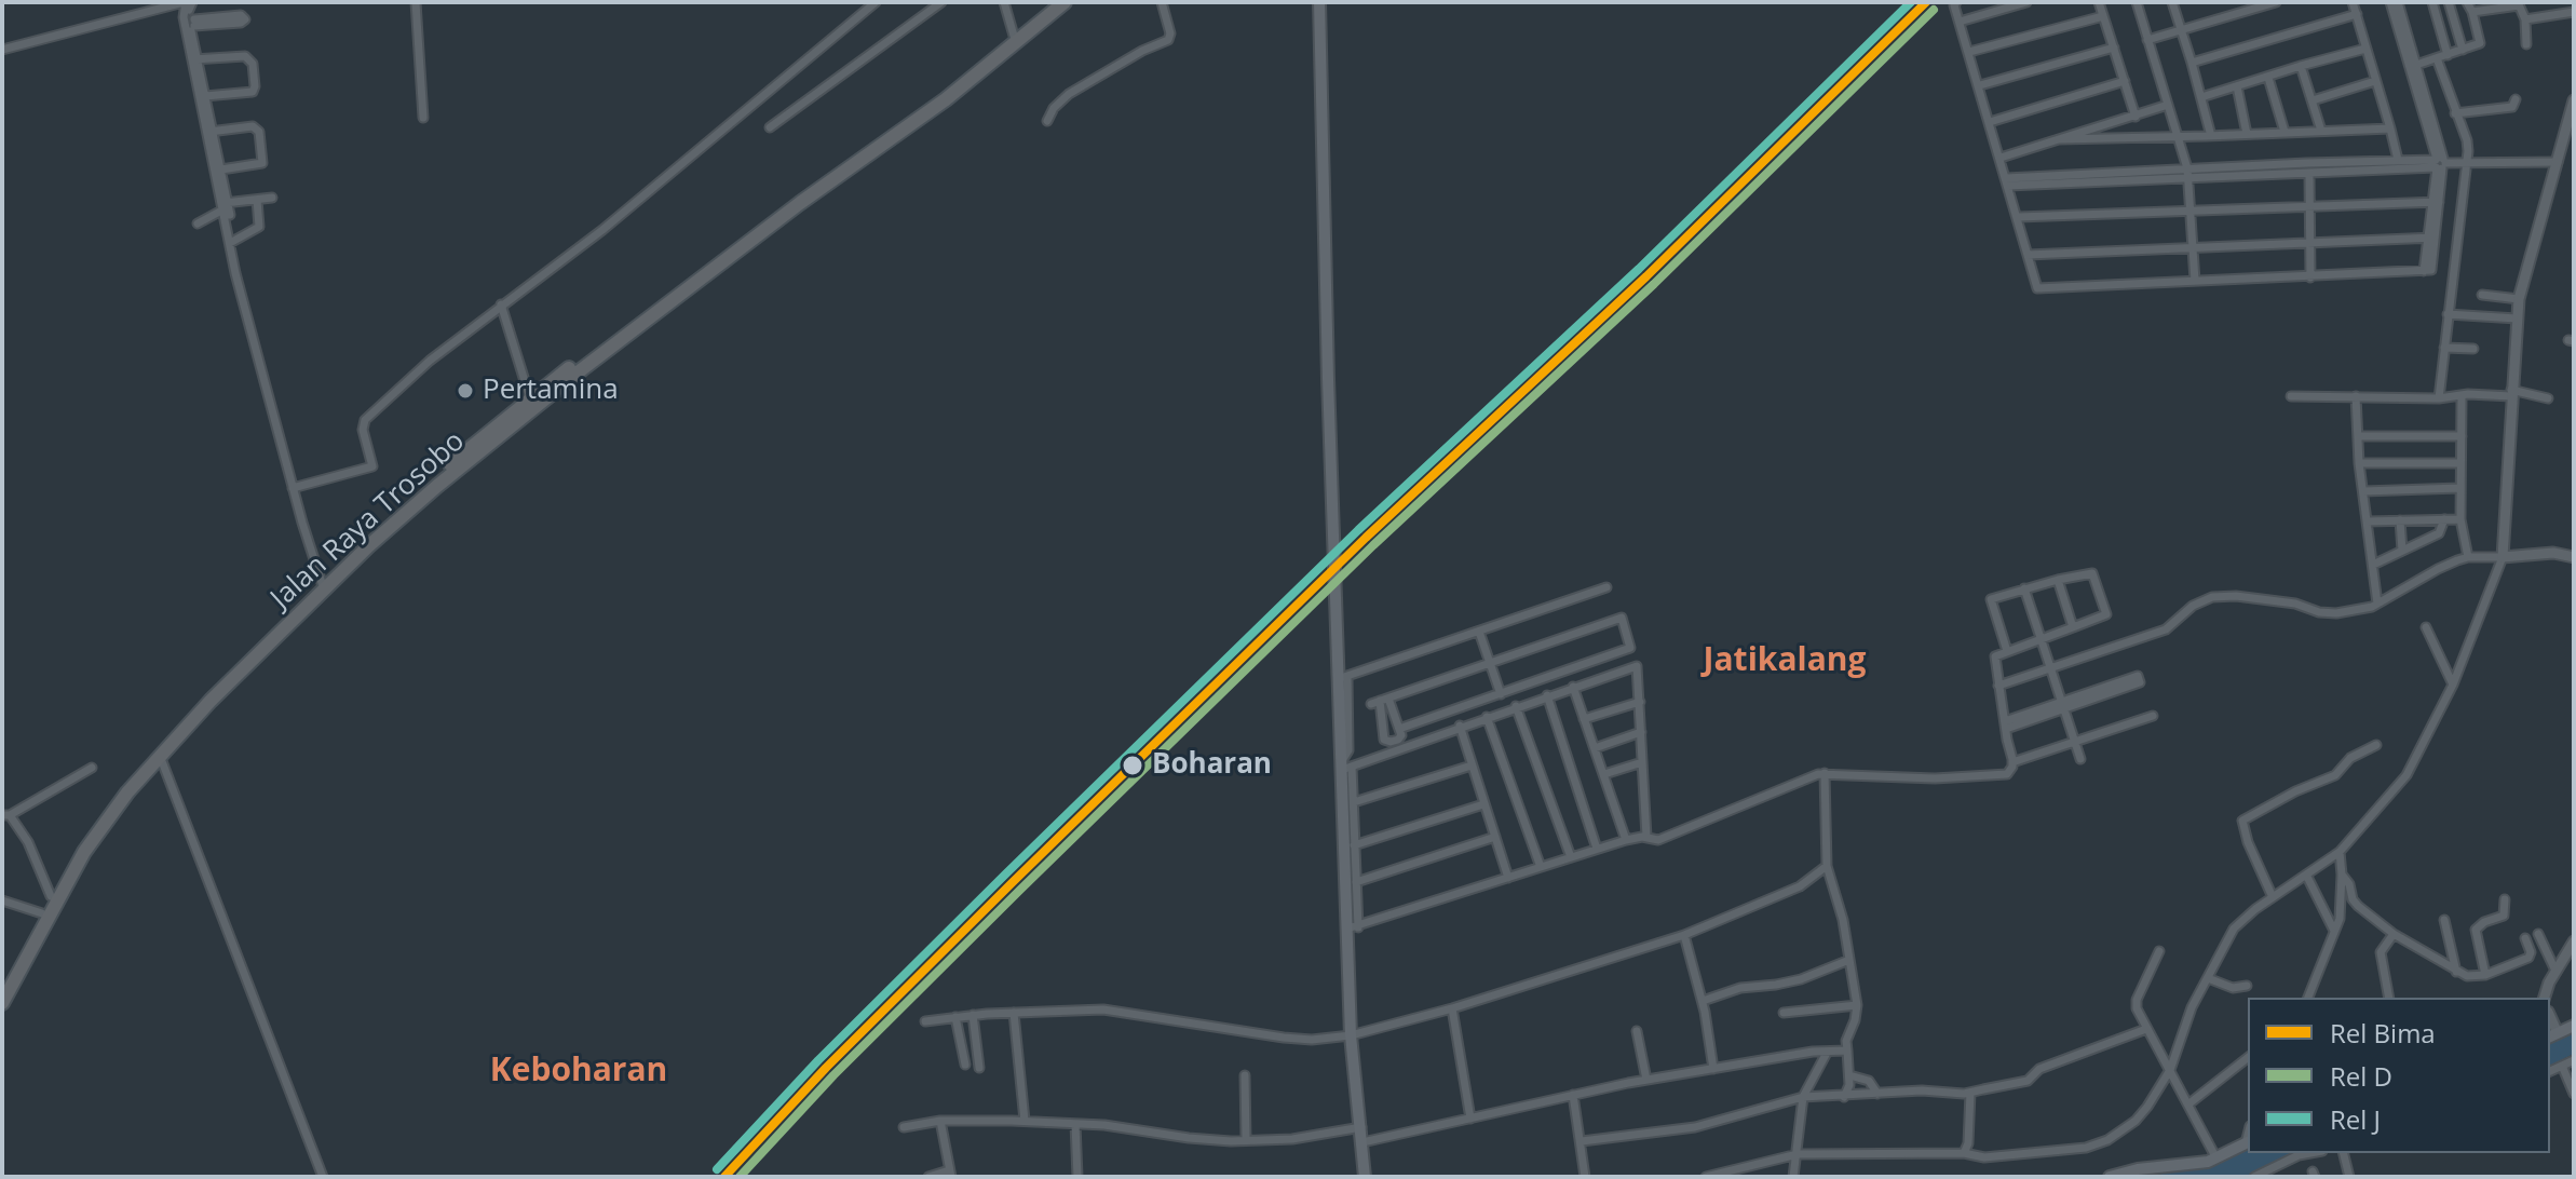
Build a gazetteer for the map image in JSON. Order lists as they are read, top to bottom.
{
  "streets": {
    "highway": ["Jalan Raya Trosobo"]
  },
  "districts": ["Jatikalang", "Keboharan"],
  "places": ["Pertamina", "Boharan"],
  "lines": ["rail line Bima", "rail line J", "rail line D"],
  "legend": ["Rel Bima", "Rel D", "Rel J"]
}
